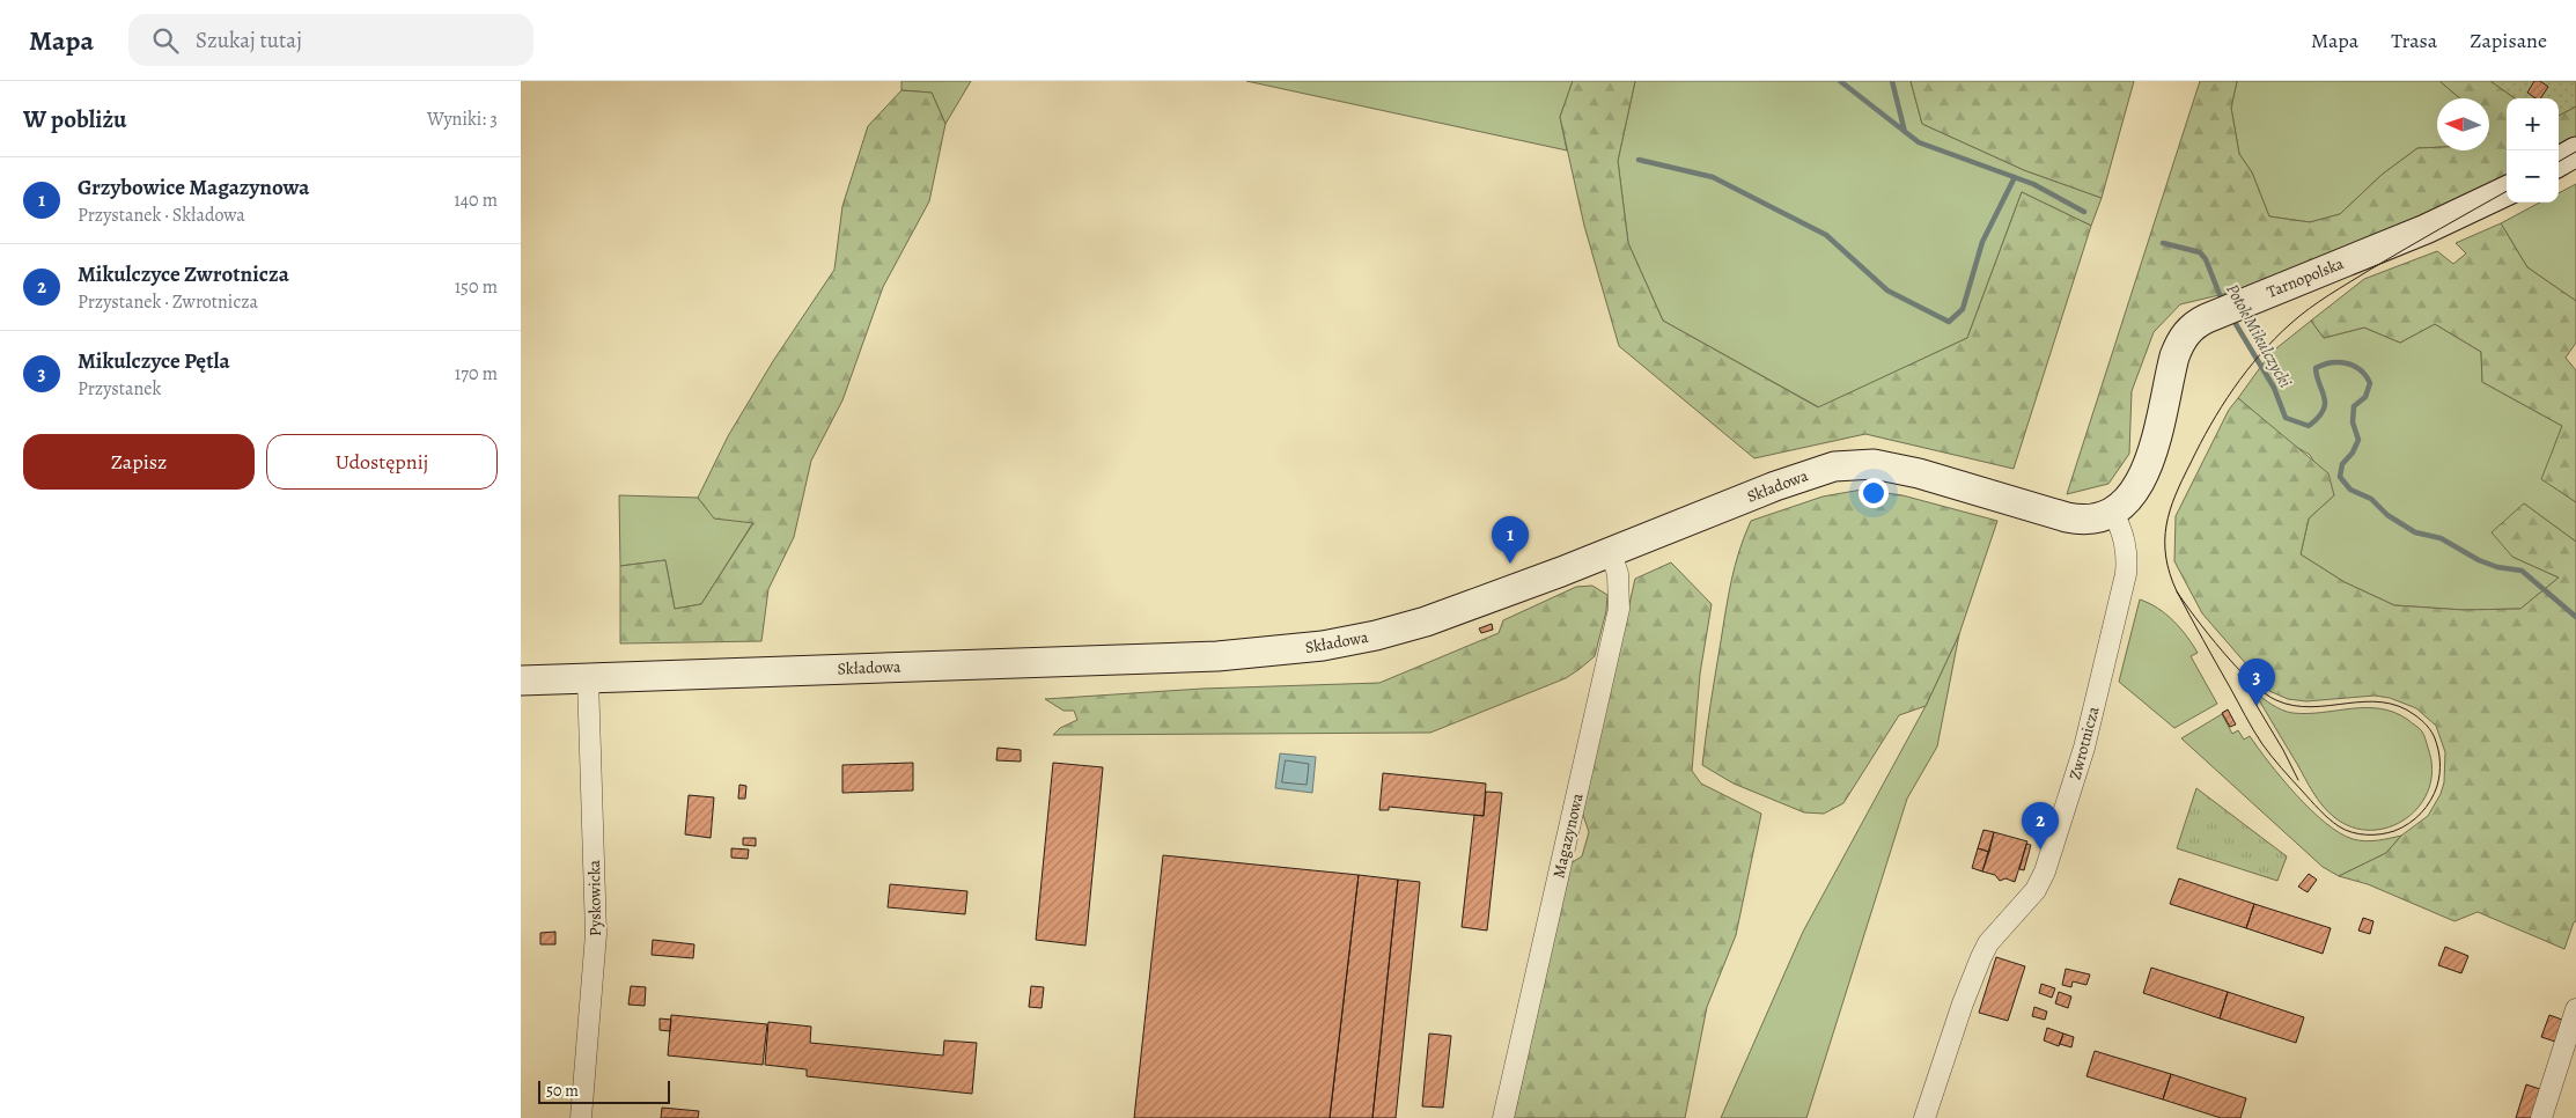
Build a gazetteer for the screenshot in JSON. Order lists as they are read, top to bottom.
{
  "streets": {
    "main road": ["Tarnopolska", "Składowa"],
    "street": ["Zwrotnicza", "Magazynowa", "Pyskowicka"]
  },
  "crossings": [
    ["Tarnopolska", "Składowa"],
    ["Tarnopolska", "Zwrotnicza"],
    ["Składowa", "Zwrotnicza"],
    ["Składowa", "Magazynowa"],
    ["Składowa", "Pyskowicka"]
  ],
  "water": ["Potok Mikulczycki"],
  "scale_bar": "50 m",
  "north": "left",
  "page": {
    "header": "Mapa",
    "search": "Szukaj tutaj",
    "nav": ["Mapa", "Trasa", "Zapisane"],
    "heading": ["W pobliżu", "Wyniki: 3"],
    "map_buttons": ["+", "−"],
    "list": [
      {
        "mark": "1",
        "name": "Grzybowice Magazynowa",
        "note": "Przystanek · Składowa",
        "value": "140 m"
      },
      {
        "mark": "2",
        "name": "Mikulczyce Zwrotnicza",
        "note": "Przystanek · Zwrotnicza",
        "value": "150 m"
      },
      {
        "mark": "3",
        "name": "Mikulczyce Pętla",
        "note": "Przystanek",
        "value": "170 m"
      }
    ],
    "buttons": ["Zapisz", "Udostępnij"],
    "pins": ["1", "3", "2"],
    "scale": "50 m"
  }
}
